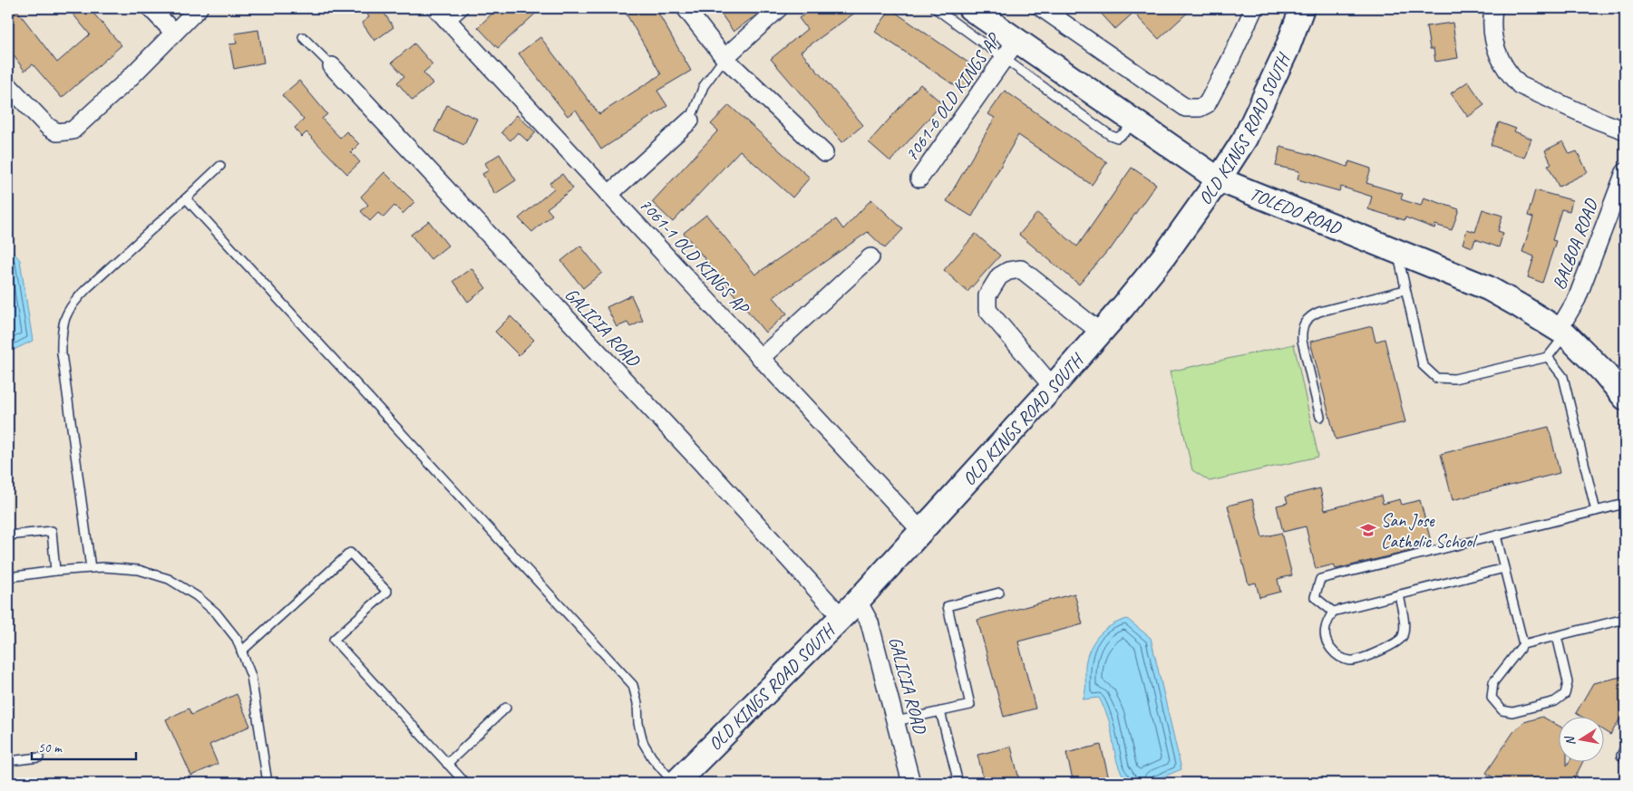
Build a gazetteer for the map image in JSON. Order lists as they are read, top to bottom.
{
  "streets": {
    "street": [
      "7061-6 OLD KINGS AP",
      "OLD KINGS ROAD SOUTH",
      "TOLEDO ROAD",
      "BALBOA ROAD",
      "7061-1 OLD KINGS AP",
      "GALICIA ROAD"
    ]
  },
  "crossings": [
    ["7061-6 OLD KINGS AP", "TOLEDO ROAD"],
    ["OLD KINGS ROAD SOUTH", "TOLEDO ROAD"],
    ["OLD KINGS ROAD SOUTH", "7061-1 OLD KINGS AP"],
    ["OLD KINGS ROAD SOUTH", "GALICIA ROAD"],
    ["TOLEDO ROAD", "BALBOA ROAD"]
  ],
  "places": {
    "school or university": ["San Jose Catholic School"]
  },
  "scale_bar": "50 m",
  "north": "left"
}
